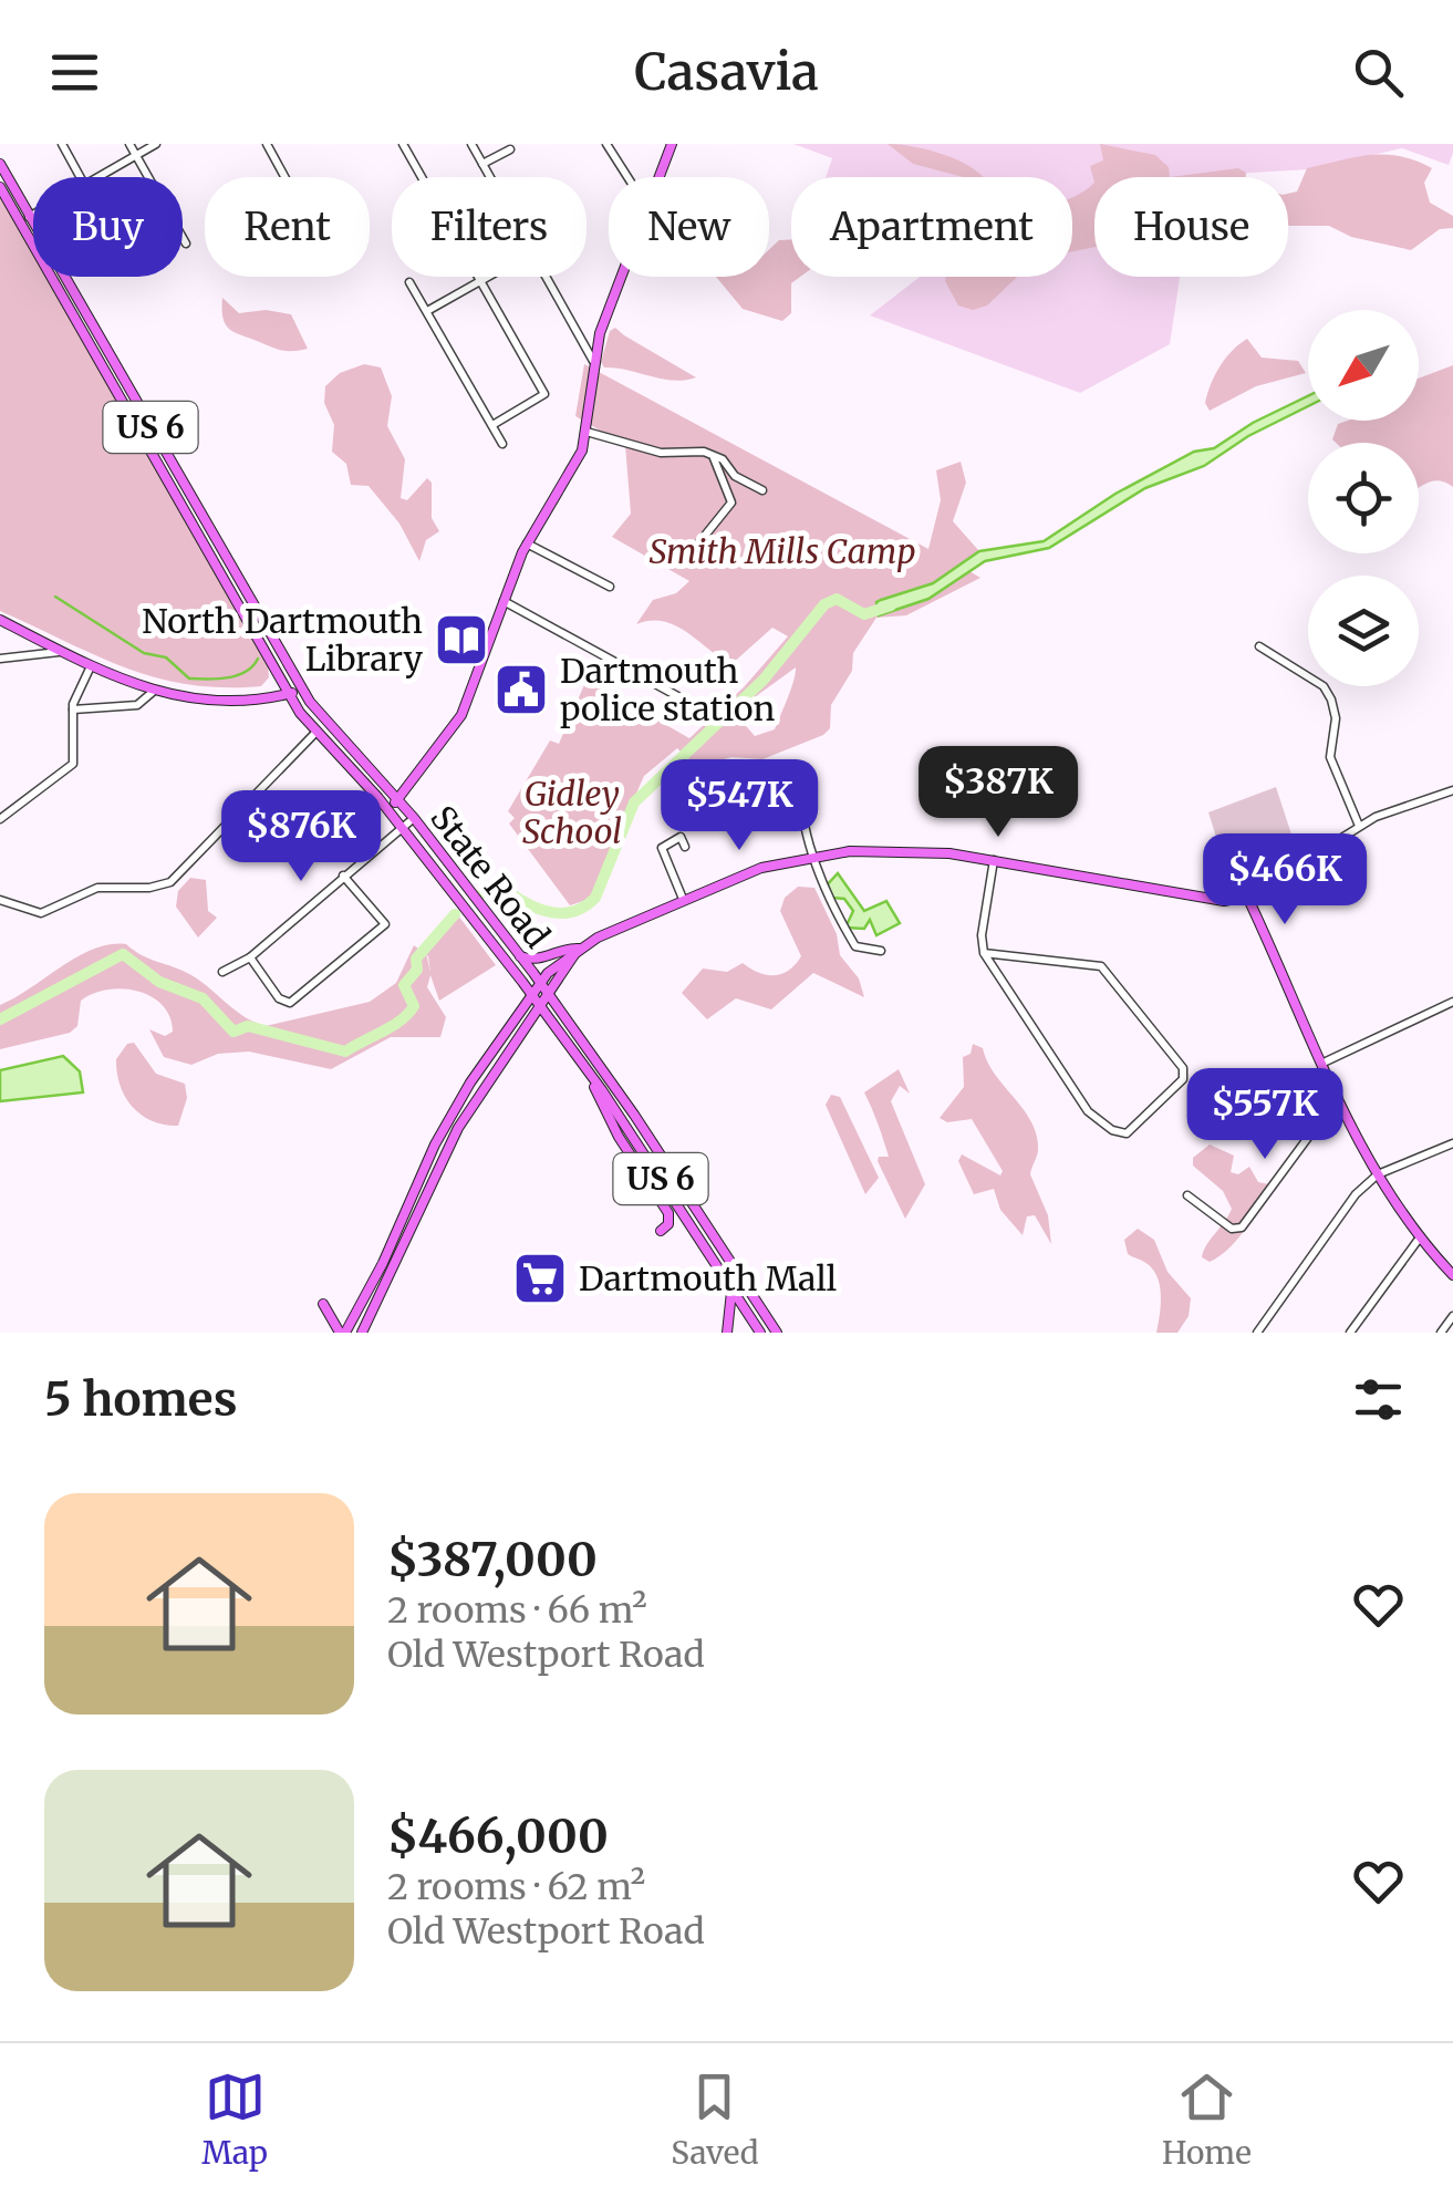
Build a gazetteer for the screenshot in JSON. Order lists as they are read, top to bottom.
{
  "streets": {
    "main road": ["US 6", "State Road"]
  },
  "parks": ["Smith Mills Camp", "Gidley School"],
  "places": {
    "library": ["North Dartmouth Library"],
    "public building": ["Dartmouth police station"],
    "supermarket": ["Dartmouth Mall"]
  },
  "north": "bottom left",
  "page": {
    "header": "Casavia",
    "chip": [
      "Buy",
      "Rent",
      "Filters",
      "New",
      "Apartment",
      "House"
    ],
    "price": [
      "$387K",
      "$547K",
      "$876K",
      "$466K",
      "$557K"
    ],
    "heading": "5 homes",
    "list": [
      {
        "name": "$387,000",
        "note": "2 rooms · 66 m² · Old Westport Road"
      },
      {
        "name": "$466,000",
        "note": "2 rooms · 62 m² · Old Westport Road"
      }
    ],
    "tabs": ["Map", "Saved", "Home"]
  }
}
